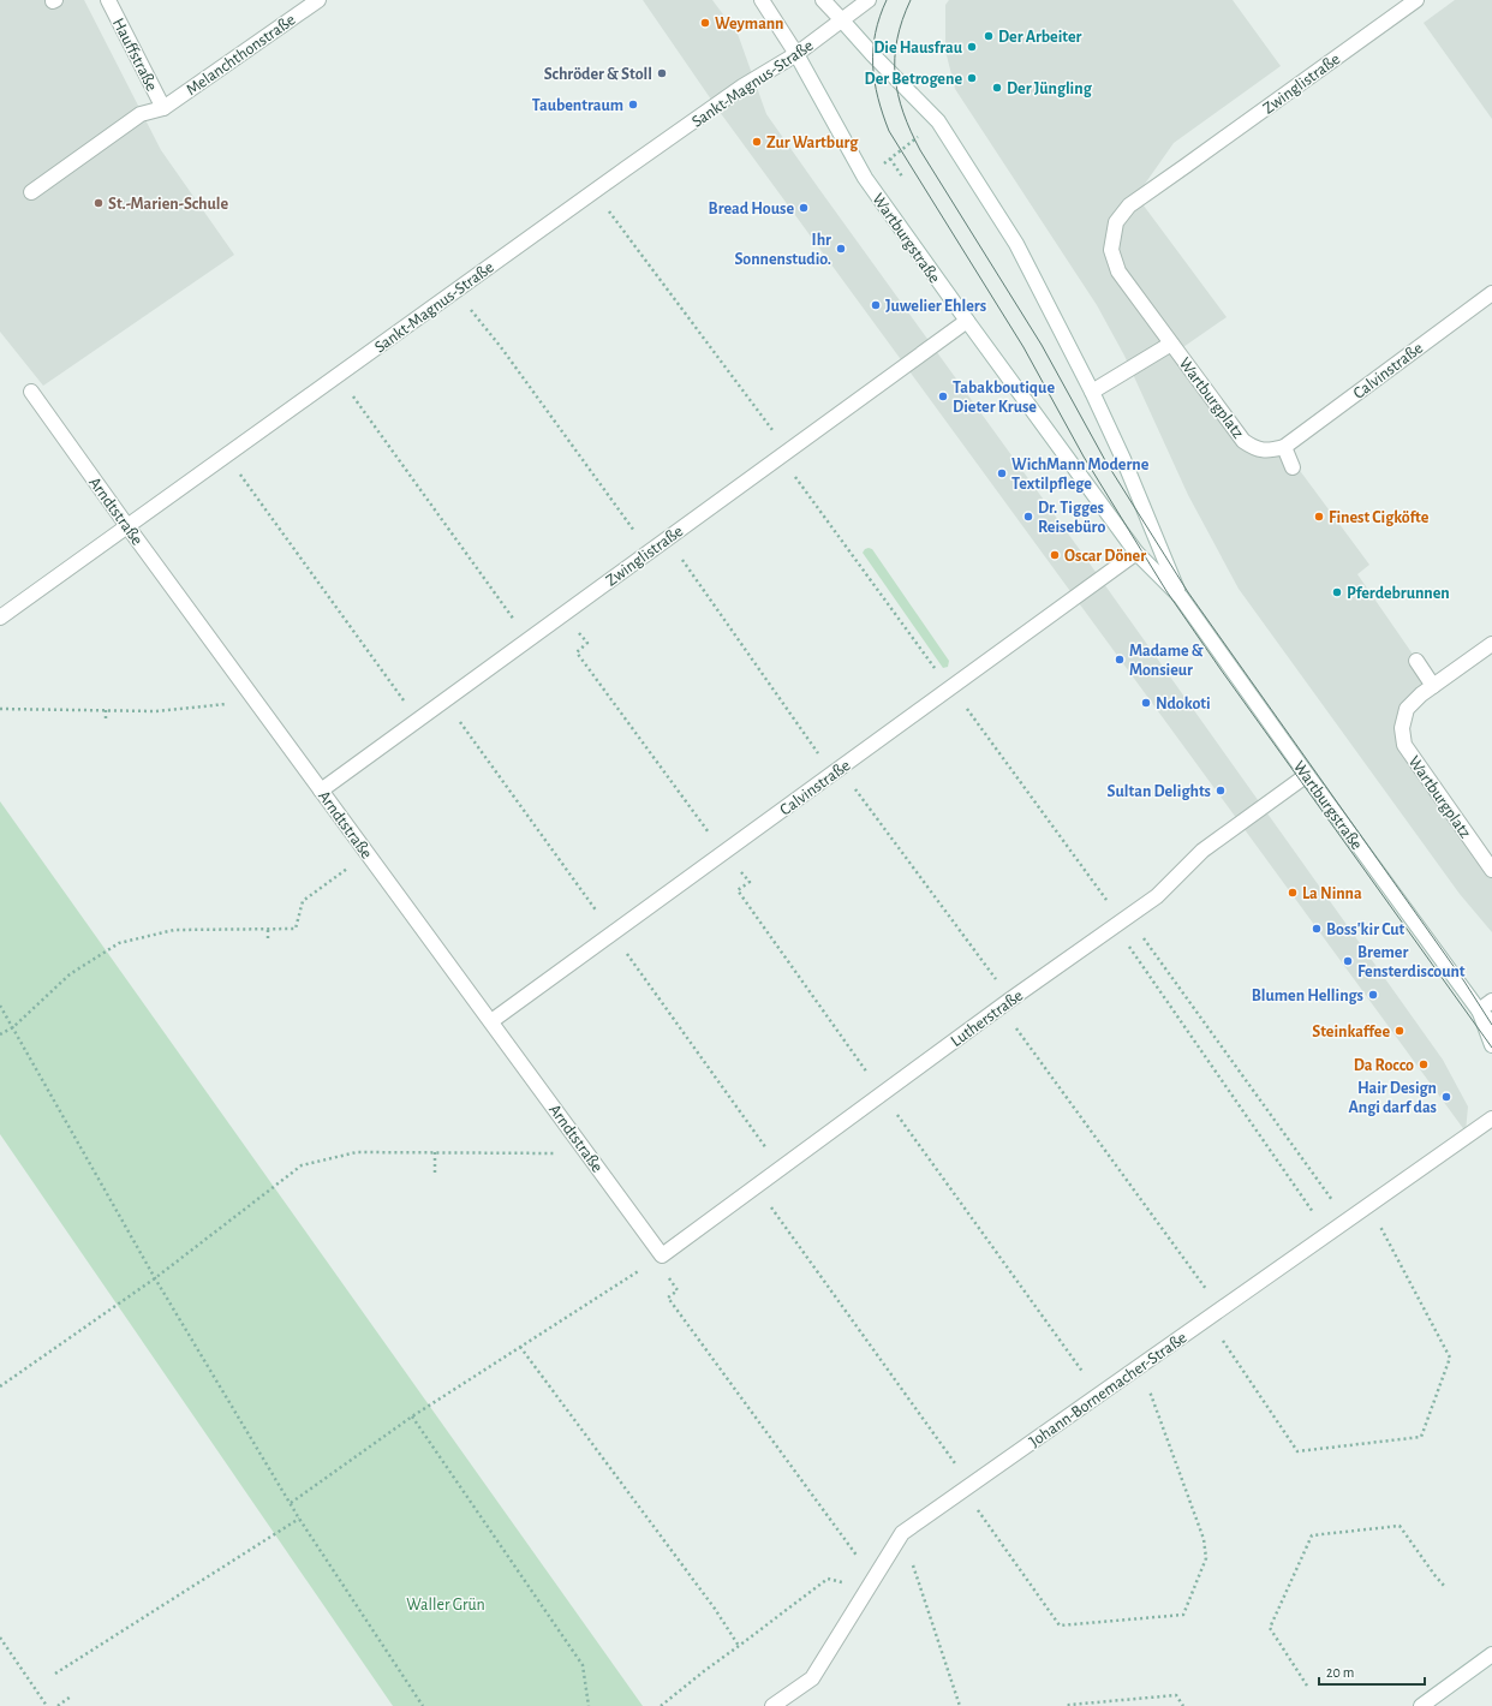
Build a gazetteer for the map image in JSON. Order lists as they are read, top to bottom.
{
  "streets": {
    "street": [
      "Hauffstraße",
      "Melanchthonstraße",
      "Sankt-Magnus-Straße",
      "Zwinglistraße",
      "Wartburgstraße",
      "Calvinstraße",
      "Wartburgplatz",
      "Arndtstraße",
      "Lutherstraße",
      "Johann-Bornemacher-Straße"
    ]
  },
  "crossings": [
    ["Hauffstraße", "Melanchthonstraße"],
    ["Sankt-Magnus-Straße", "Wartburgstraße"],
    ["Sankt-Magnus-Straße", "Arndtstraße"],
    ["Zwinglistraße", "Wartburgstraße"],
    ["Zwinglistraße", "Wartburgplatz"],
    ["Zwinglistraße", "Arndtstraße"],
    ["Wartburgstraße", "Calvinstraße"],
    ["Wartburgstraße", "Wartburgplatz"],
    ["Wartburgstraße", "Lutherstraße"],
    ["Calvinstraße", "Wartburgplatz"],
    ["Calvinstraße", "Arndtstraße"],
    ["Arndtstraße", "Lutherstraße"]
  ],
  "parks": ["Waller Grün"],
  "places": [
    "Weymann",
    "Der Arbeiter",
    "Die Hausfrau",
    "Schröder & Stoll",
    "Der Betrogene",
    "Der Jüngling",
    "Taubentraum",
    "Zur Wartburg",
    "St.-Marien-Schule",
    "Bread House",
    "Ihr Sonnenstudio.",
    "Juwelier Ehlers",
    "Tabakboutique Dieter Kruse",
    "WichMann Moderne Textilpflege",
    "Dr. Tigges Reisebüro",
    "Finest Cigköfte",
    "Oscar Döner",
    "Pferdebrunnen",
    "Madame & Monsieur",
    "Ndokoti",
    "Sultan Delights",
    "La Ninna",
    "Boss'kir Cut",
    "Bremer Fensterdiscount",
    "Blumen Hellings",
    "Steinkaffee",
    "Da Rocco",
    "Hair Design Angi darf das"
  ],
  "scale_bar": "20 m"
}
